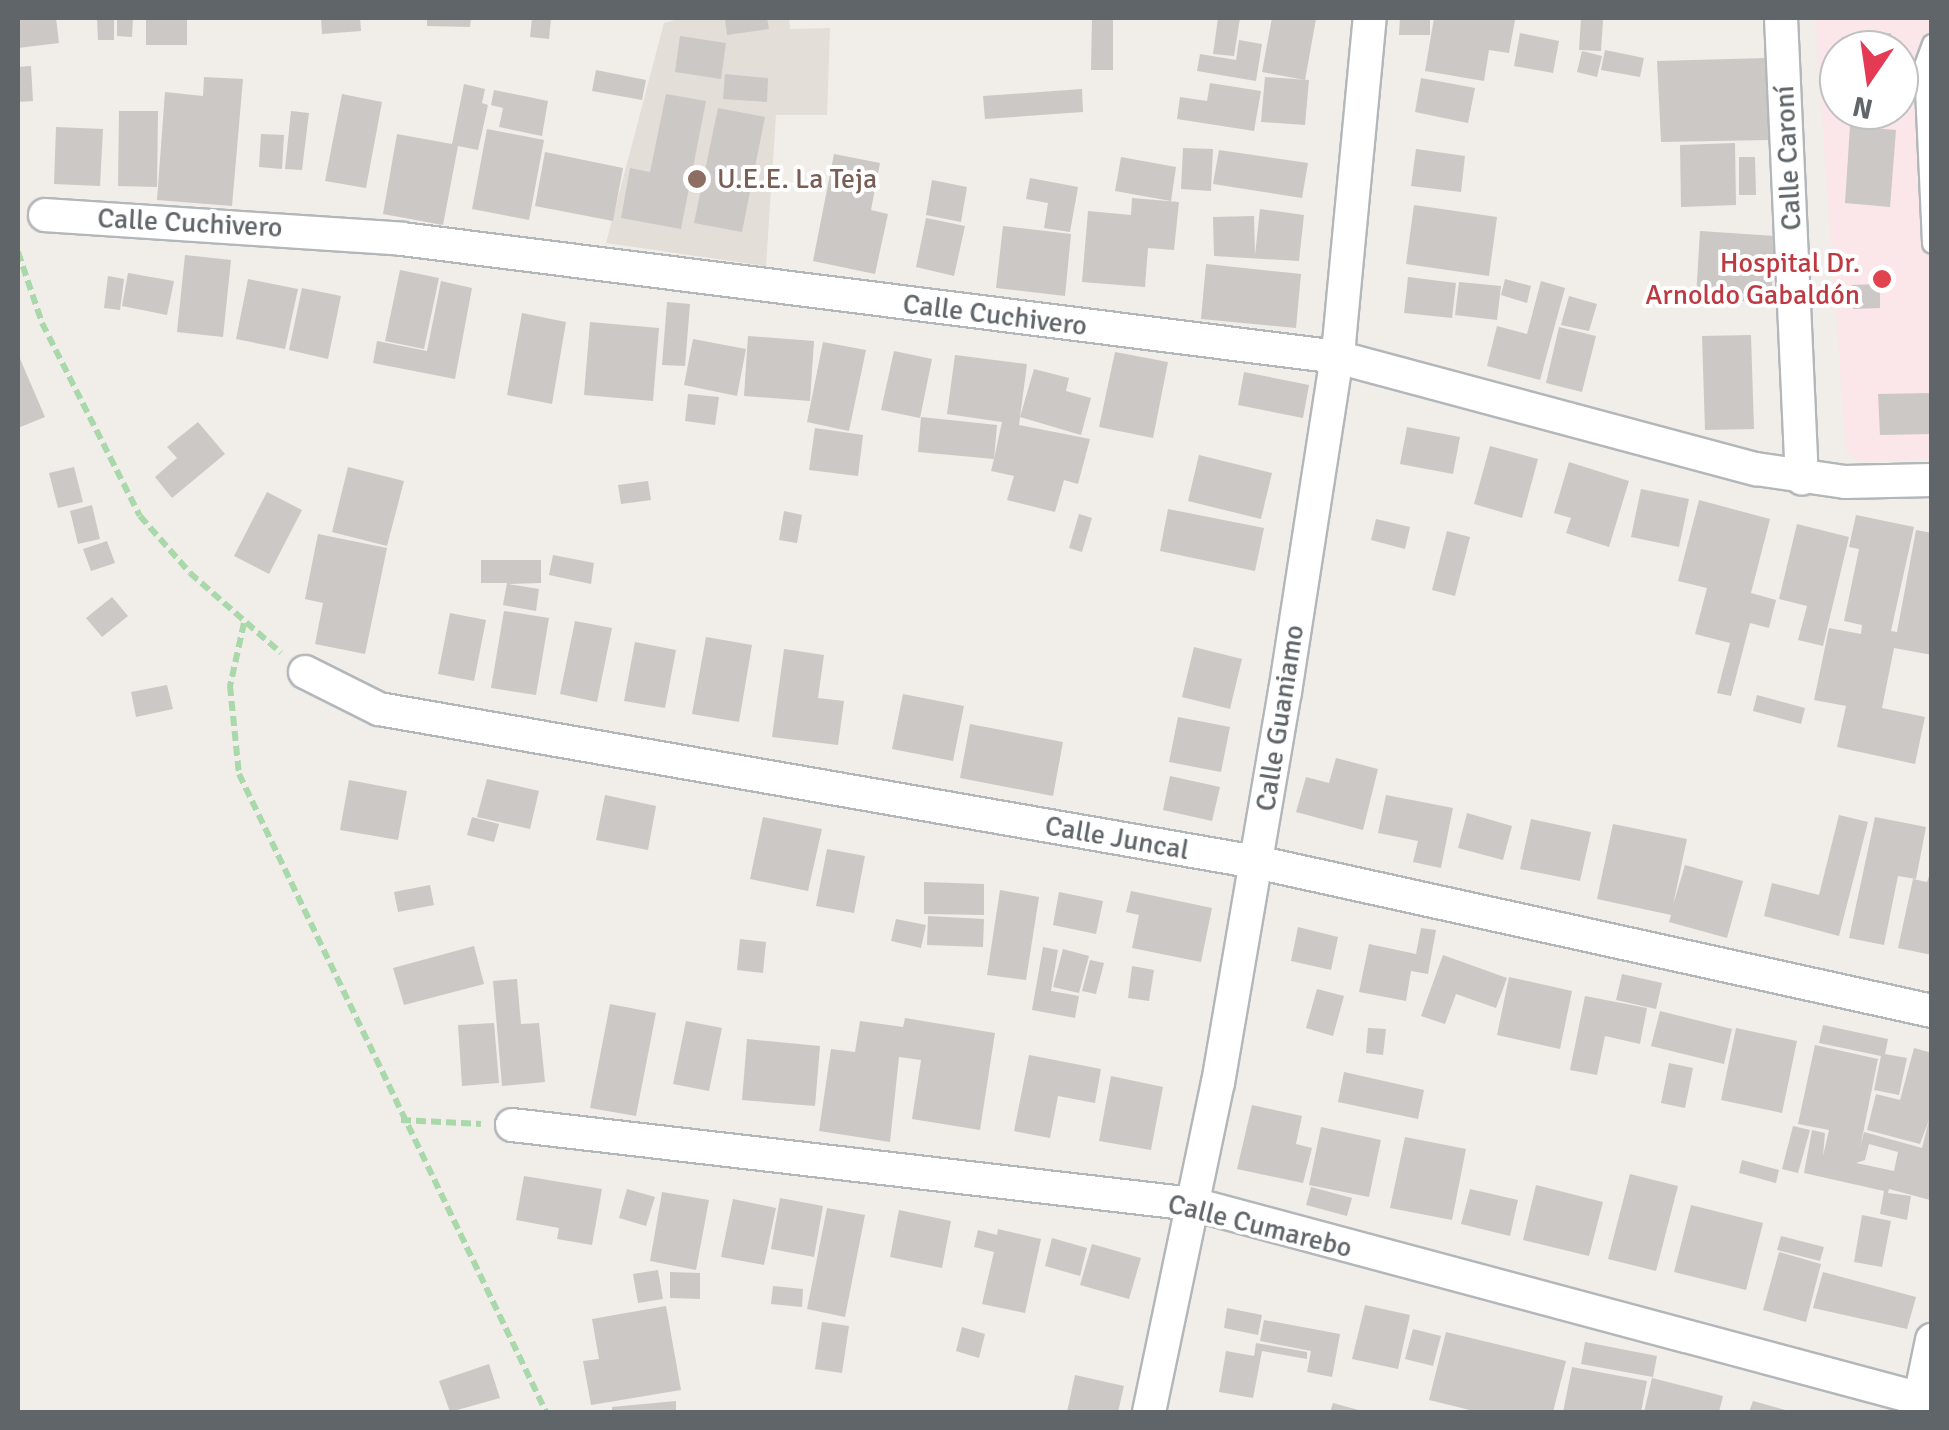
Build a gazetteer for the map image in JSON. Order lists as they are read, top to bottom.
{
  "streets": {
    "street": [
      "Calle Caroní",
      "Calle Cuchivero",
      "Calle Guaniamo",
      "Calle Juncal",
      "Calle Cumarebo"
    ]
  },
  "crossings": [
    ["Calle Caroní", "Calle Cuchivero"],
    ["Calle Cuchivero", "Calle Guaniamo"],
    ["Calle Guaniamo", "Calle Juncal"],
    ["Calle Guaniamo", "Calle Cumarebo"]
  ],
  "places": ["U.E.E. La Teja", "Hospital Dr. Arnoldo Gabaldón"],
  "north": "bottom"
}
